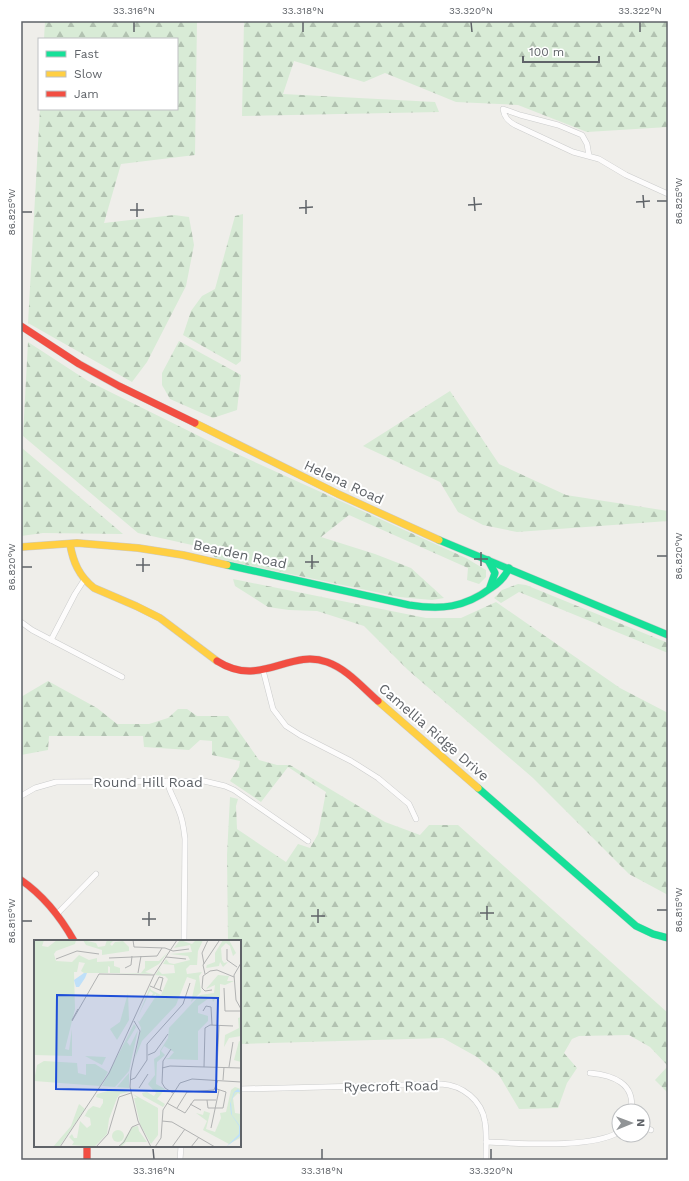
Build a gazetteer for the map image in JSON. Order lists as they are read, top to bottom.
{
  "streets": {
    "street": [
      "Helena Road",
      "Bearden Road",
      "Camellia Ridge Drive",
      "Round Hill Road",
      "Ryecroft Road"
    ]
  },
  "crossings": [
    ["Helena Road", "Bearden Road"]
  ],
  "legend": ["Fast", "Slow", "Jam"],
  "scale_bar": "100 m",
  "north": "right",
  "coordinates": [
    "33.316°N",
    "33.318°N",
    "33.320°N",
    "33.322°N",
    "86.825°W",
    "86.820°W",
    "86.815°W"
  ]
}
